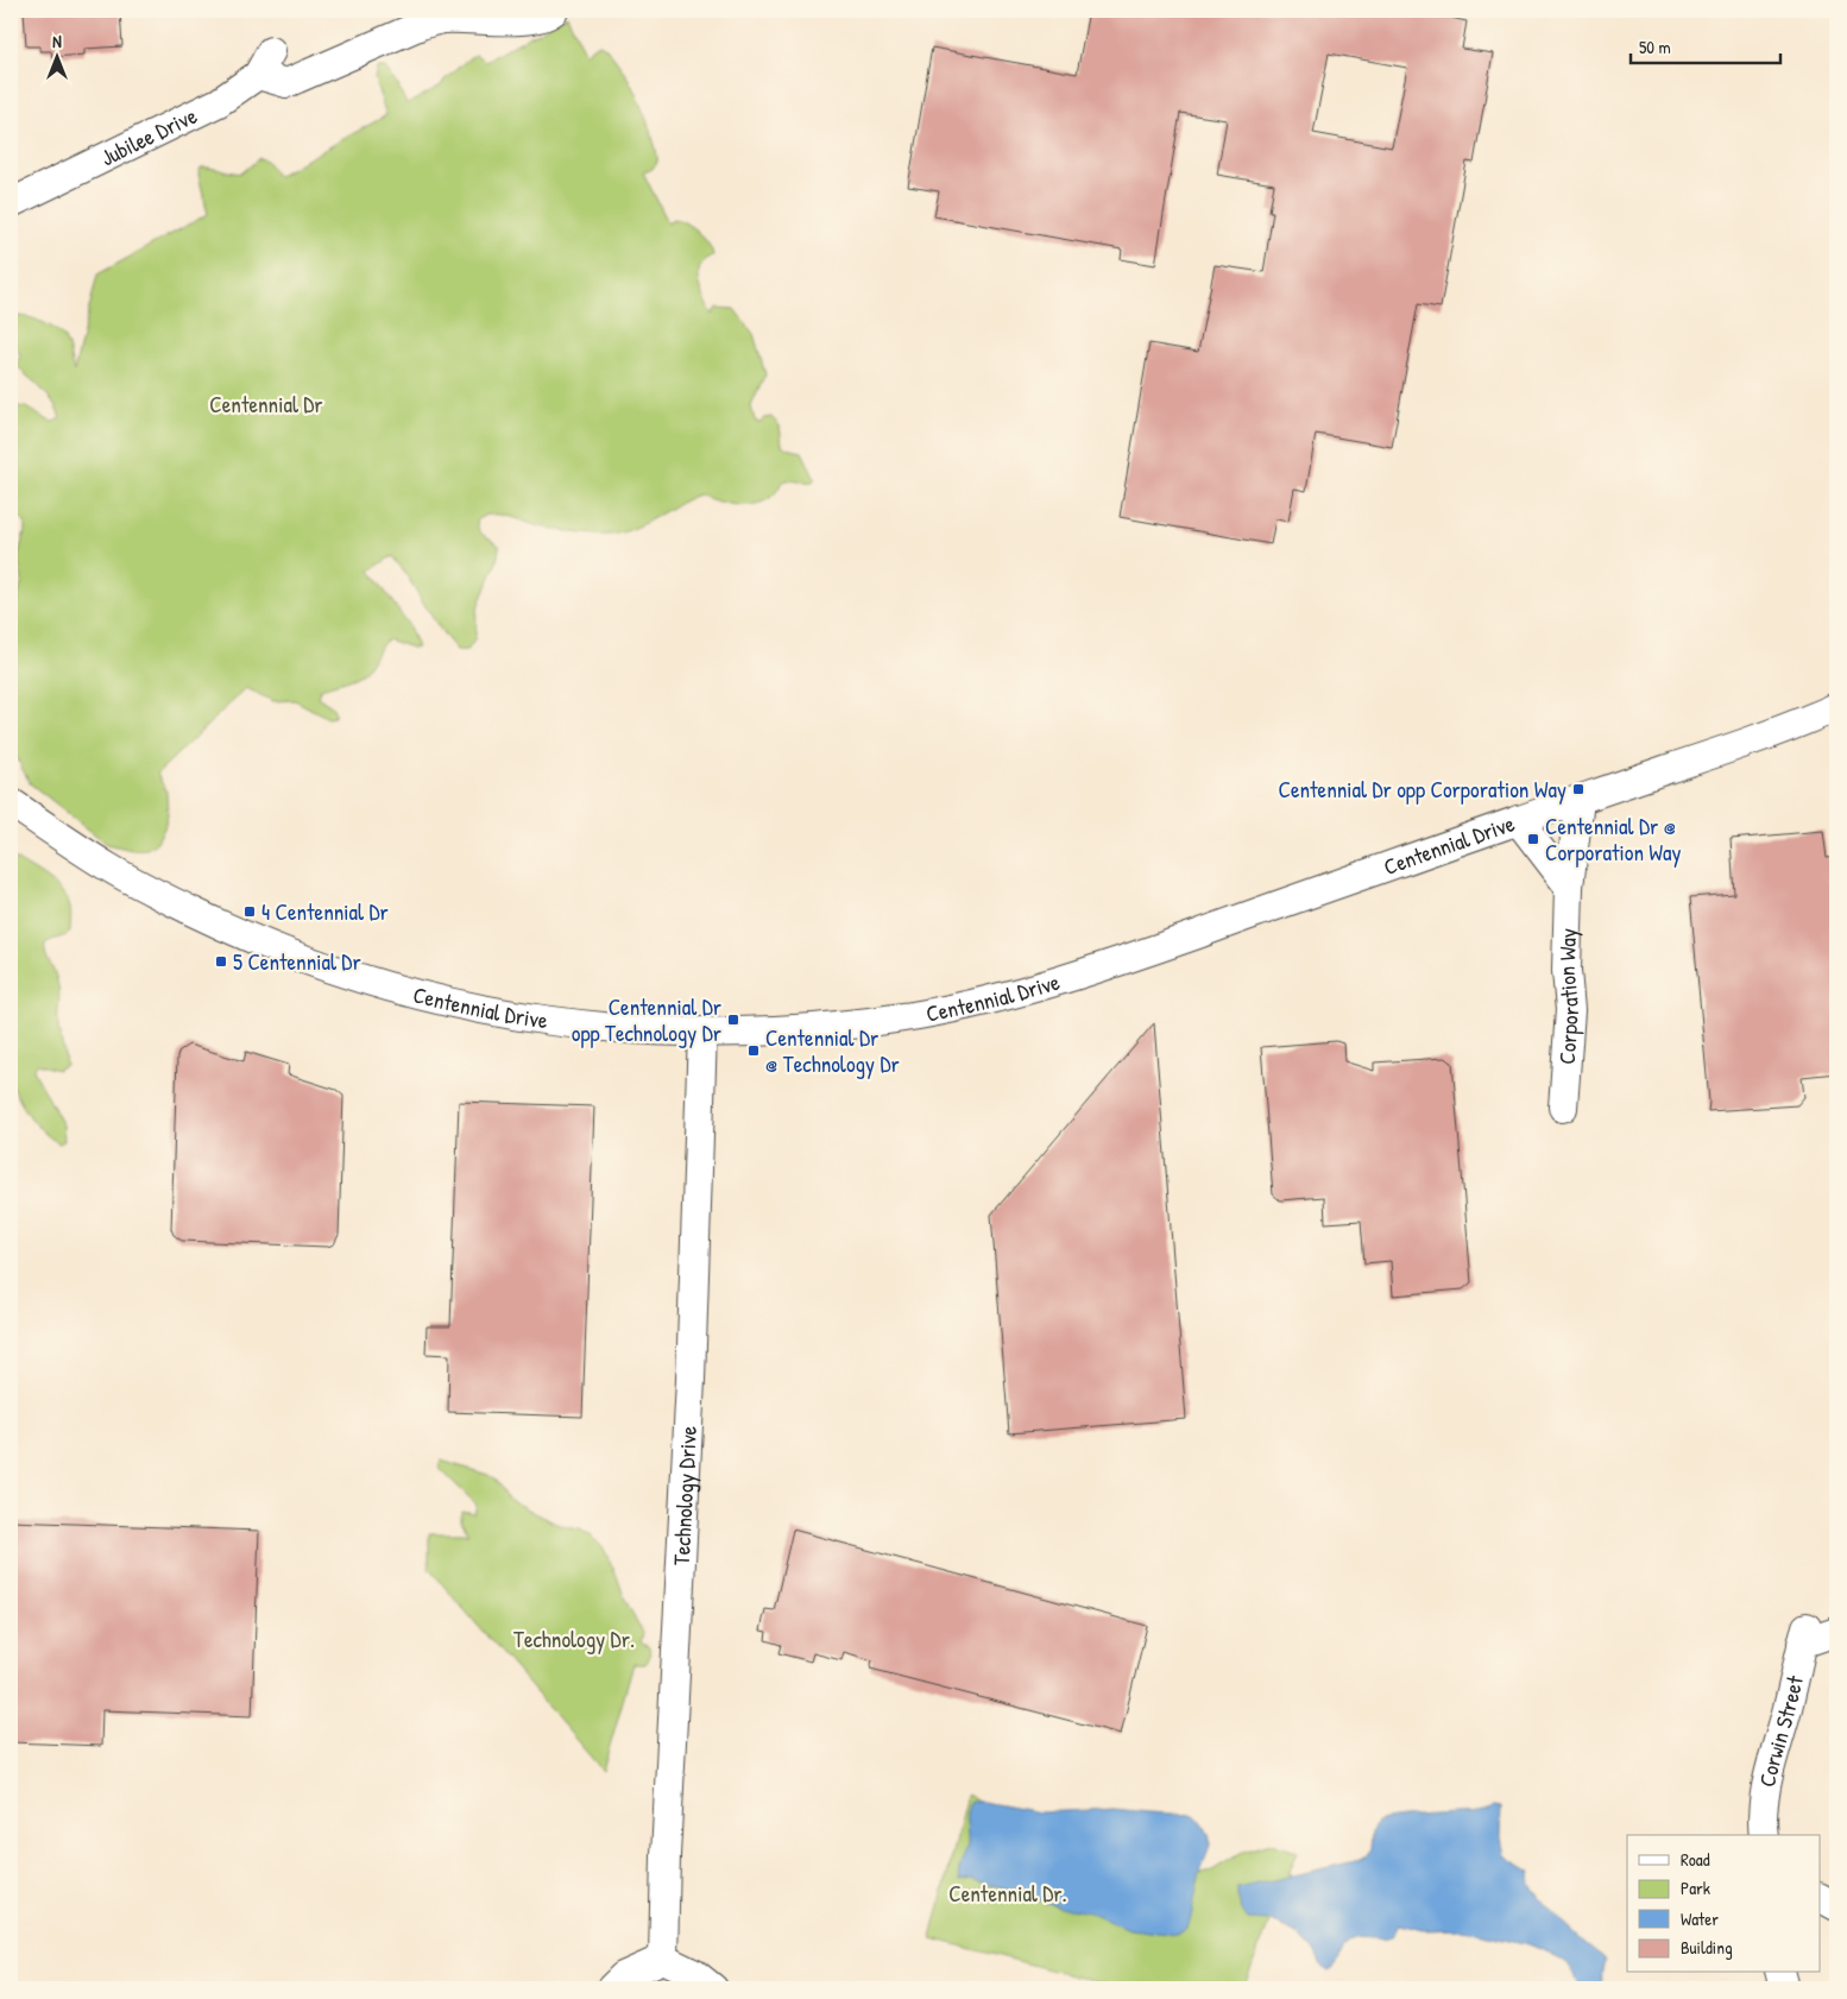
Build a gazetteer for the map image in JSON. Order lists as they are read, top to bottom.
{
  "streets": {
    "street": [
      "Jubilee Drive",
      "Centennial Drive",
      "Corporation Way",
      "Technology Drive",
      "Corwin Street"
    ]
  },
  "crossings": [
    ["Centennial Drive", "Corporation Way"],
    ["Centennial Drive", "Technology Drive"]
  ],
  "parks": ["Centennial Dr", "Technology Dr.", "Centennial Dr."],
  "places": {
    "transit": [
      "Centennial Dr opp Corporation Way",
      "Centennial Dr @ Corporation Way",
      "4 Centennial Dr",
      "5 Centennial Dr",
      "Centennial Dr opp Technology Dr",
      "Centennial Dr @ Technology Dr"
    ]
  },
  "legend": [
    "Road",
    "Park",
    "Water",
    "Building"
  ],
  "scale_bar": "50 m",
  "north": "top"
}
